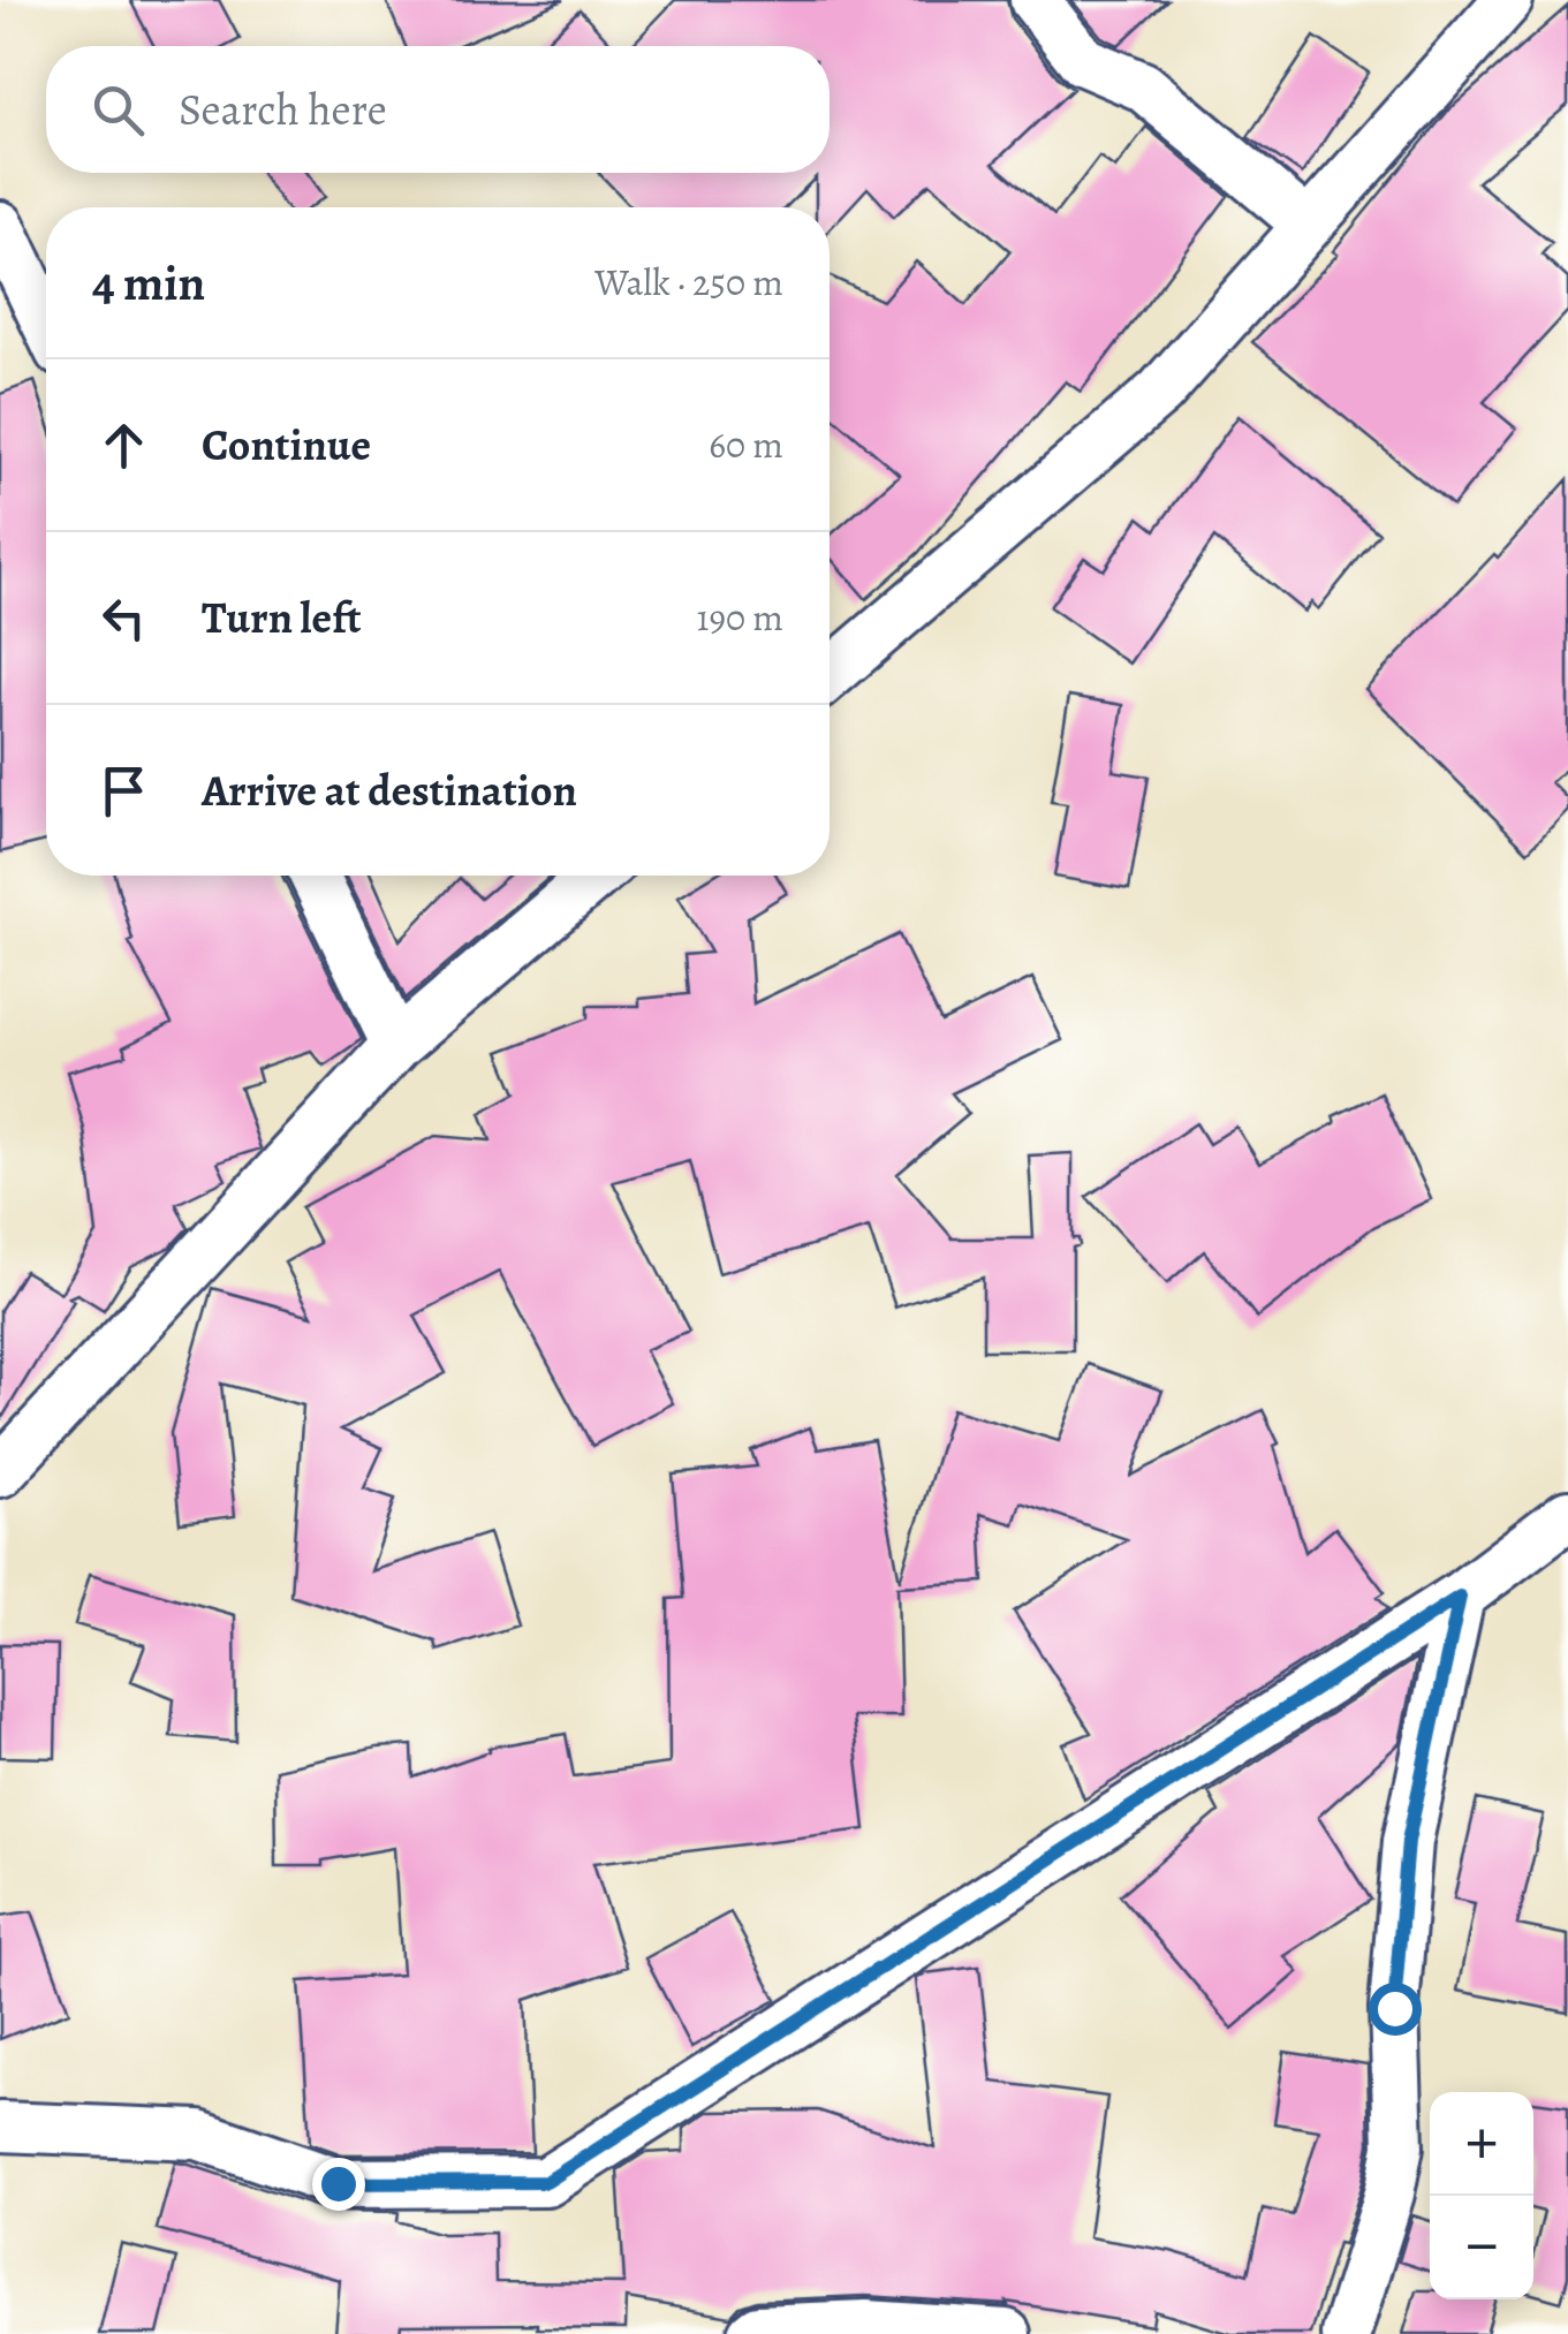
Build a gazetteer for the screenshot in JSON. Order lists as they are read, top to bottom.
{
  "page": {
    "search": "Search here",
    "heading": ["4 min", "Walk · 250 m"],
    "list": [
      ["Continue", "60 m"],
      ["Turn left", "190 m"],
      "Arrive at destination"
    ],
    "map_buttons": ["+", "−"]
  }
}
